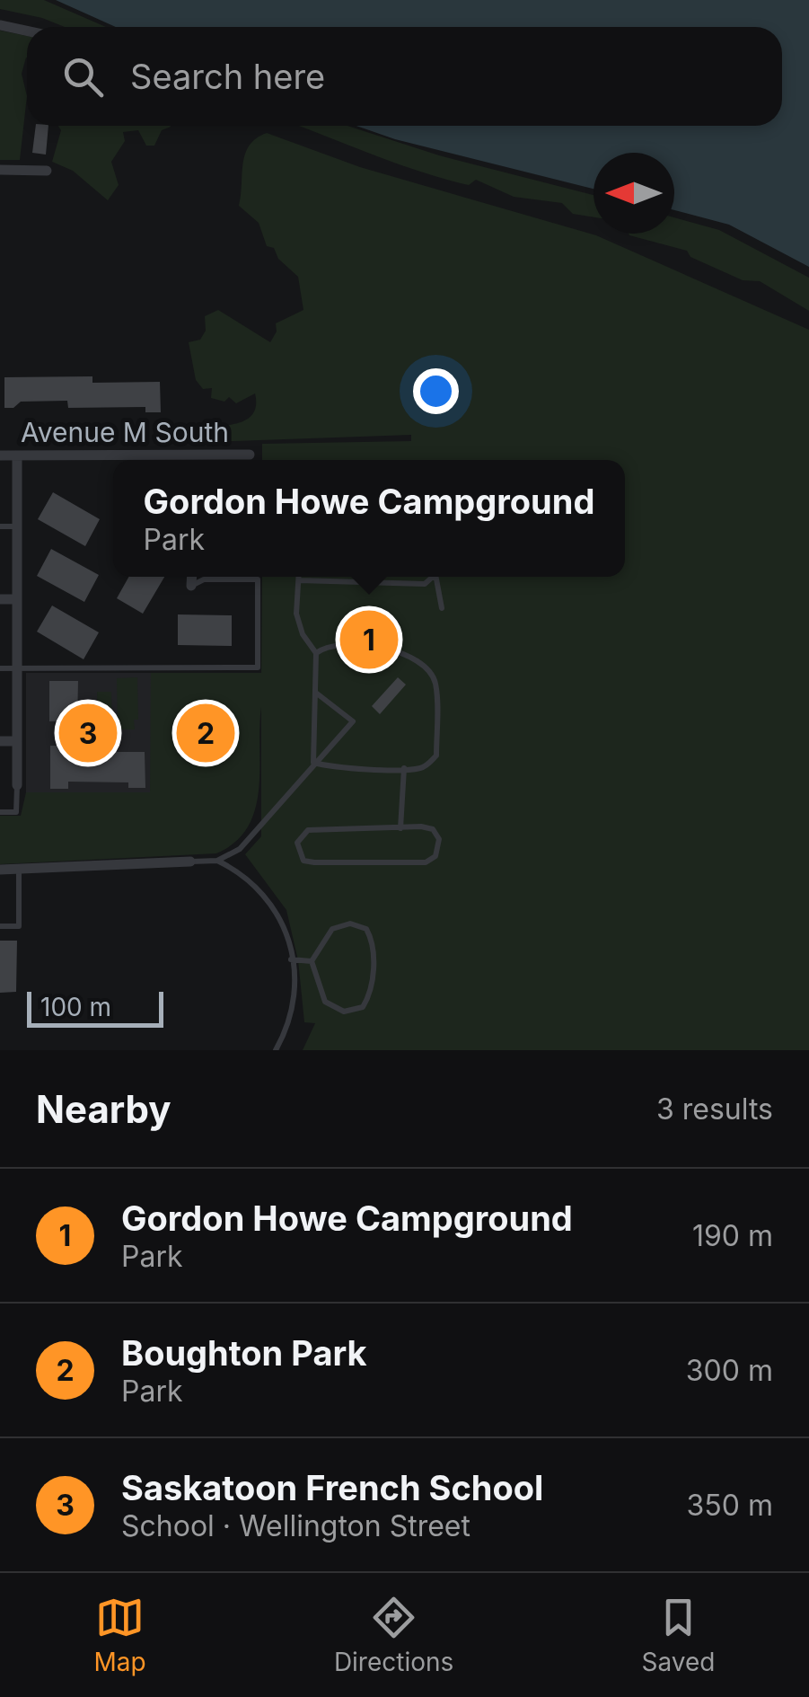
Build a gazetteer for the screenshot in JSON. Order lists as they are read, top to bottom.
{
  "streets": {
    "street": ["Avenue M South"]
  },
  "scale_bar": "100 m",
  "north": "left",
  "page": {
    "search": "Search here",
    "popup": ["Gordon Howe Campground", "Park"],
    "pins": ["1", "2", "3"],
    "scale": "100 m",
    "heading": ["Nearby", "3 results"],
    "list": [
      {
        "mark": "1",
        "name": "Gordon Howe Campground",
        "note": "Park",
        "value": "190 m"
      },
      {
        "mark": "2",
        "name": "Boughton Park",
        "note": "Park",
        "value": "300 m"
      },
      {
        "mark": "3",
        "name": "Saskatoon French School",
        "note": "School · Wellington Street",
        "value": "350 m"
      }
    ],
    "nav": ["Map", "Directions", "Saved"]
  }
}
